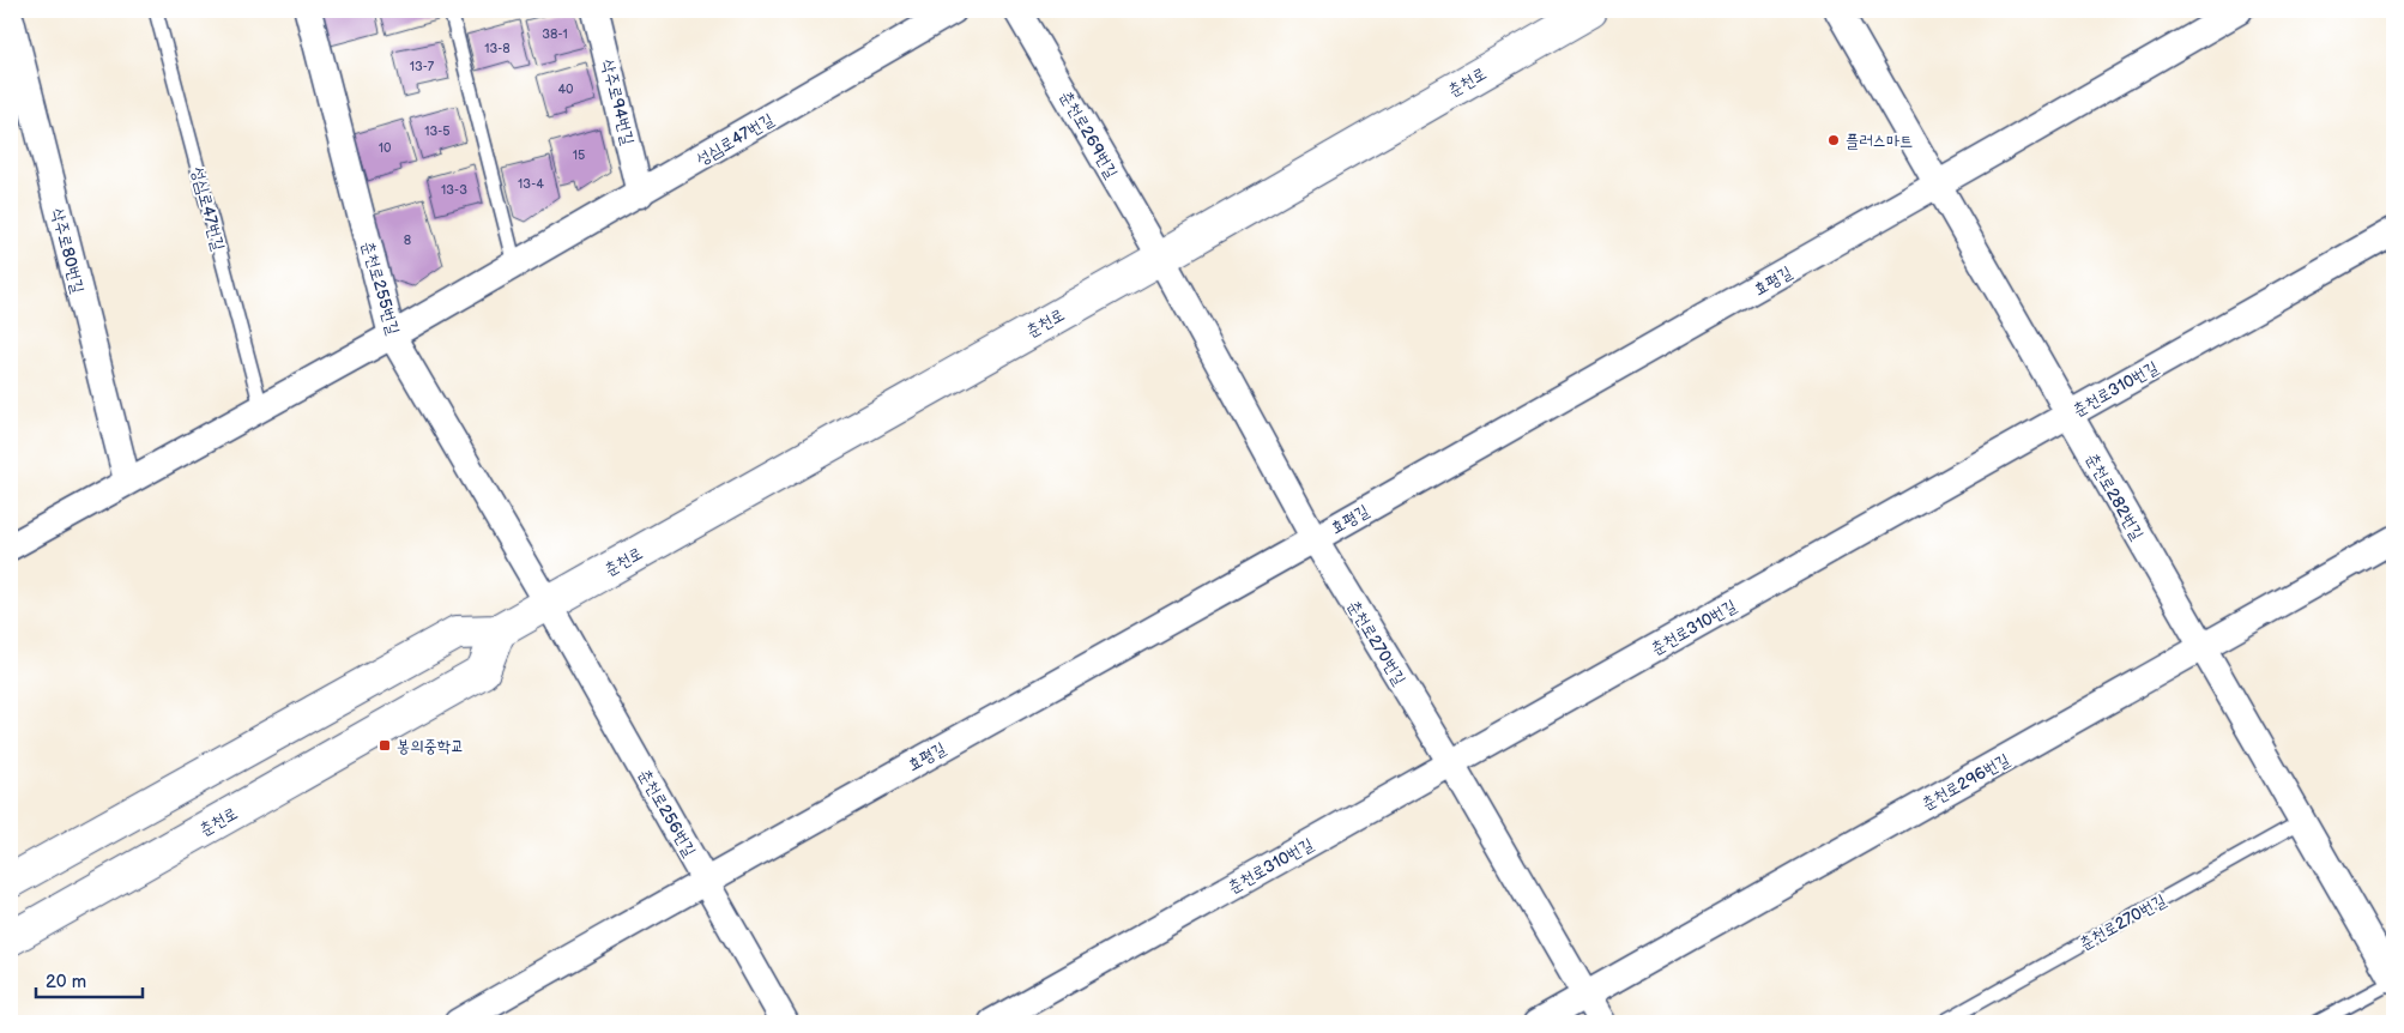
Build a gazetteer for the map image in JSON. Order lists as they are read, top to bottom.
{
  "streets": {
    "street": [
      "춘천로",
      "삭주로94번길",
      "춘천로269번길",
      "성심로47번길",
      "삭주로80번길",
      "효평길",
      "춘천로255번길",
      "춘천로310번길",
      "춘천로282번길",
      "춘천로270번길",
      "춘천로296번길",
      "춘천로256번길"
    ]
  },
  "crossings": [
    ["춘천로", "춘천로269번길"],
    ["춘천로", "춘천로255번길"],
    ["춘천로", "춘천로270번길"],
    ["춘천로", "춘천로256번길"],
    ["삭주로94번길", "성심로47번길"],
    ["춘천로269번길", "춘천로270번길"],
    ["성심로47번길", "삭주로80번길"],
    ["성심로47번길", "춘천로255번길"],
    ["효평길", "춘천로282번길"],
    ["효평길", "춘천로270번길"],
    ["효평길", "춘천로256번길"],
    ["춘천로255번길", "춘천로256번길"],
    ["춘천로310번길", "춘천로282번길"],
    ["춘천로310번길", "춘천로270번길"],
    ["춘천로282번길", "춘천로270번길"],
    ["춘천로282번길", "춘천로296번길"],
    ["춘천로270번길", "춘천로296번길"]
  ],
  "places": {
    "other": ["플러스마트"],
    "transit": ["봉의중학교"]
  },
  "house_numbers": [
    "38-1",
    "13-8",
    "13-7",
    "40",
    "13-5",
    "10",
    "15",
    "13-4",
    "13-3",
    "8"
  ],
  "scale_bar": "20 m"
}
